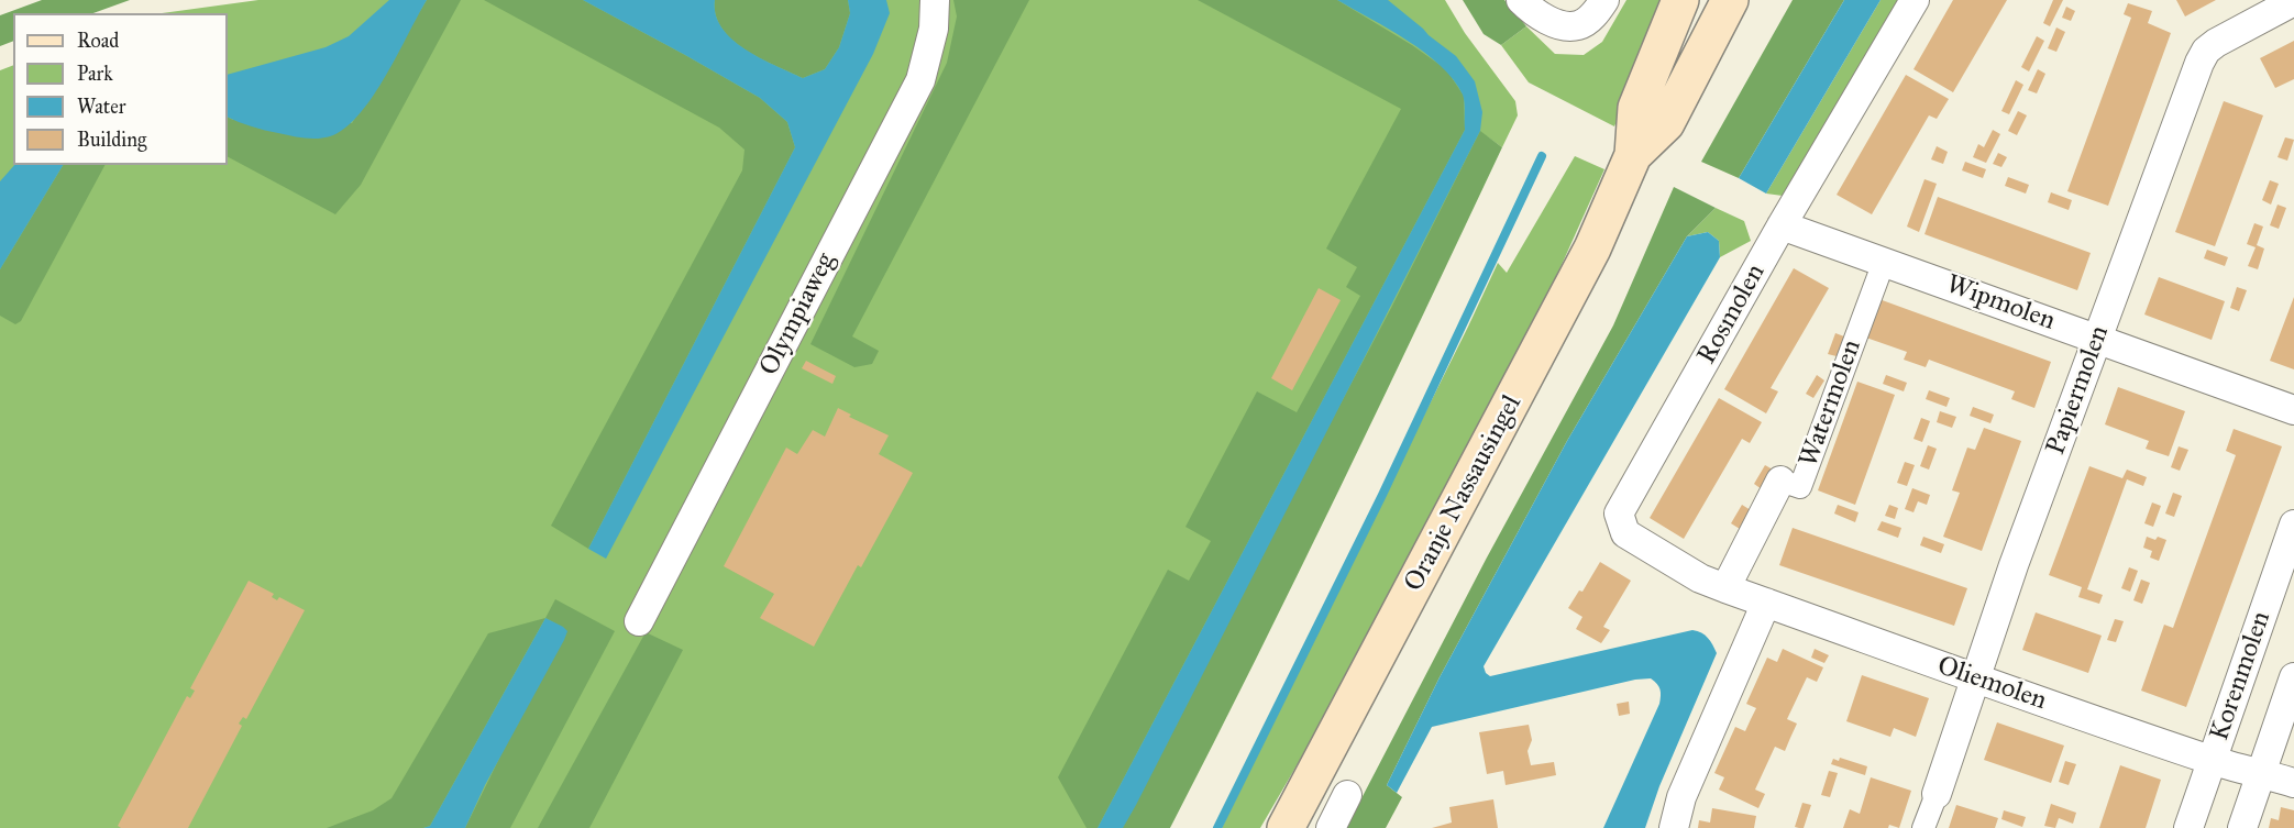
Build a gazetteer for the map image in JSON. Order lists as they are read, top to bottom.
{
  "streets": {
    "main road": ["Oranje Nassausingel"],
    "street": [
      "Wipmolen",
      "Olympiaweg",
      "Rosmolen",
      "Papiermolen",
      "Watermolen",
      "Korenmolen",
      "Oliemolen"
    ]
  },
  "crossings": [
    ["Wipmolen", "Rosmolen"],
    ["Wipmolen", "Papiermolen"],
    ["Wipmolen", "Watermolen"],
    ["Rosmolen", "Watermolen"],
    ["Rosmolen", "Oliemolen"],
    ["Papiermolen", "Oliemolen"],
    ["Watermolen", "Oliemolen"],
    ["Korenmolen", "Oliemolen"]
  ],
  "legend": [
    "Road",
    "Park",
    "Water",
    "Building"
  ]
}
